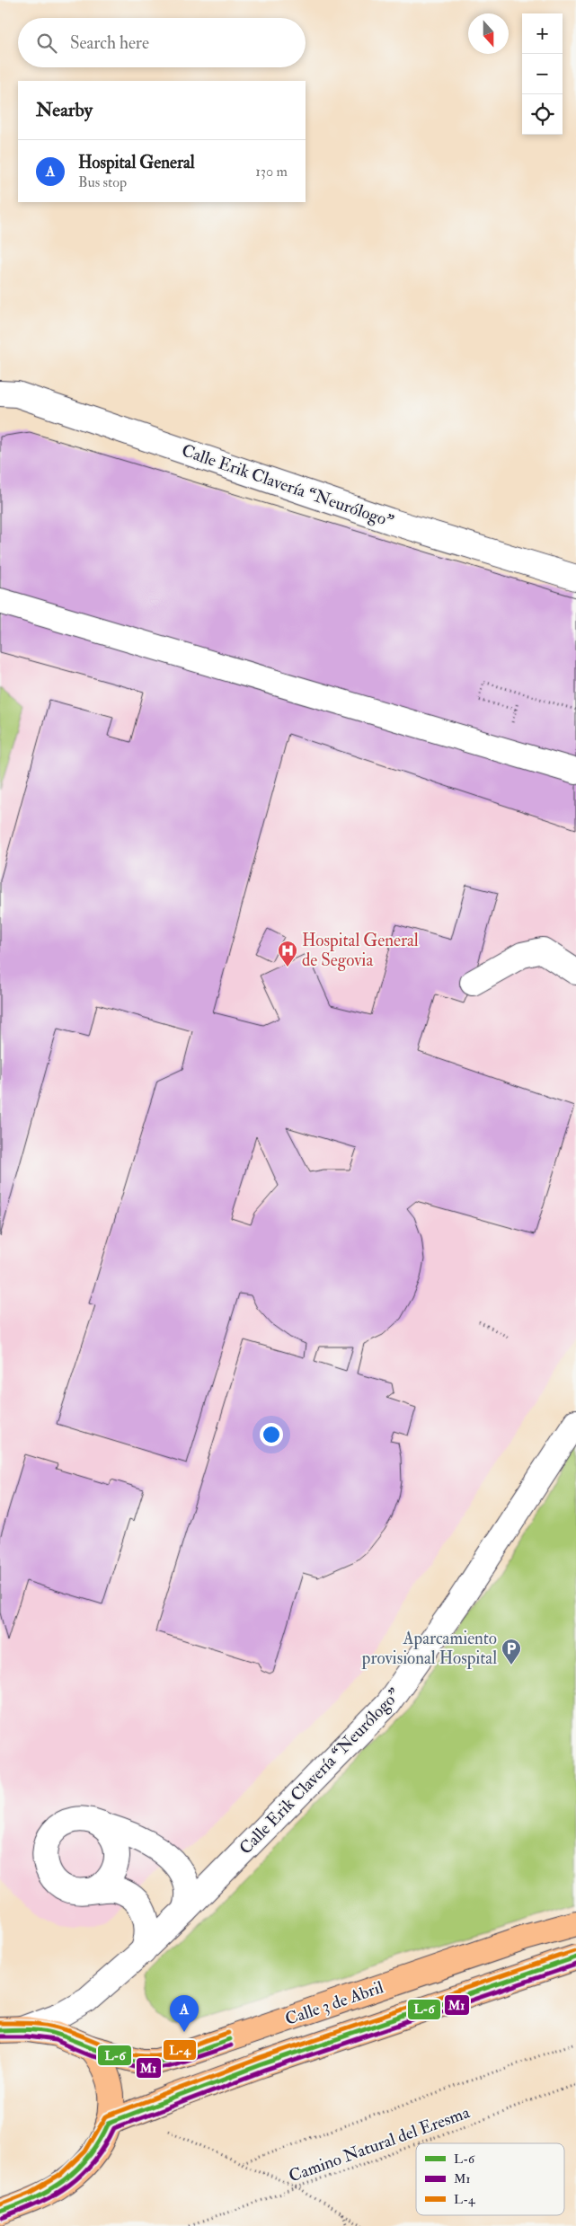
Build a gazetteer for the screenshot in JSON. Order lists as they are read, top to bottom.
{
  "streets": {
    "highway": ["Calle 3 de Abril"],
    "street": ["Calle Erik Clavería “Neurólogo”"],
    "path": ["Camino Natural del Eresma"]
  },
  "crossings": [
    ["Calle Erik Clavería “Neurólogo”", "Calle 3 de Abril"]
  ],
  "places": {
    "hospital": ["Hospital General de Segovia"],
    "parking": ["Aparcamiento provisional Hospital"]
  },
  "lines": ["transit line L-4", "transit line L-6", "transit line M1"],
  "legend": ["L-6", "M1", "L-4"],
  "north": "bottom",
  "page": {
    "map_buttons": ["+", "−"],
    "search": "Search here",
    "heading": "Nearby",
    "list": [
      {
        "mark": "A",
        "name": "Hospital General",
        "note": "Bus stop",
        "value": "130 m"
      }
    ],
    "pins": "A"
  }
}
